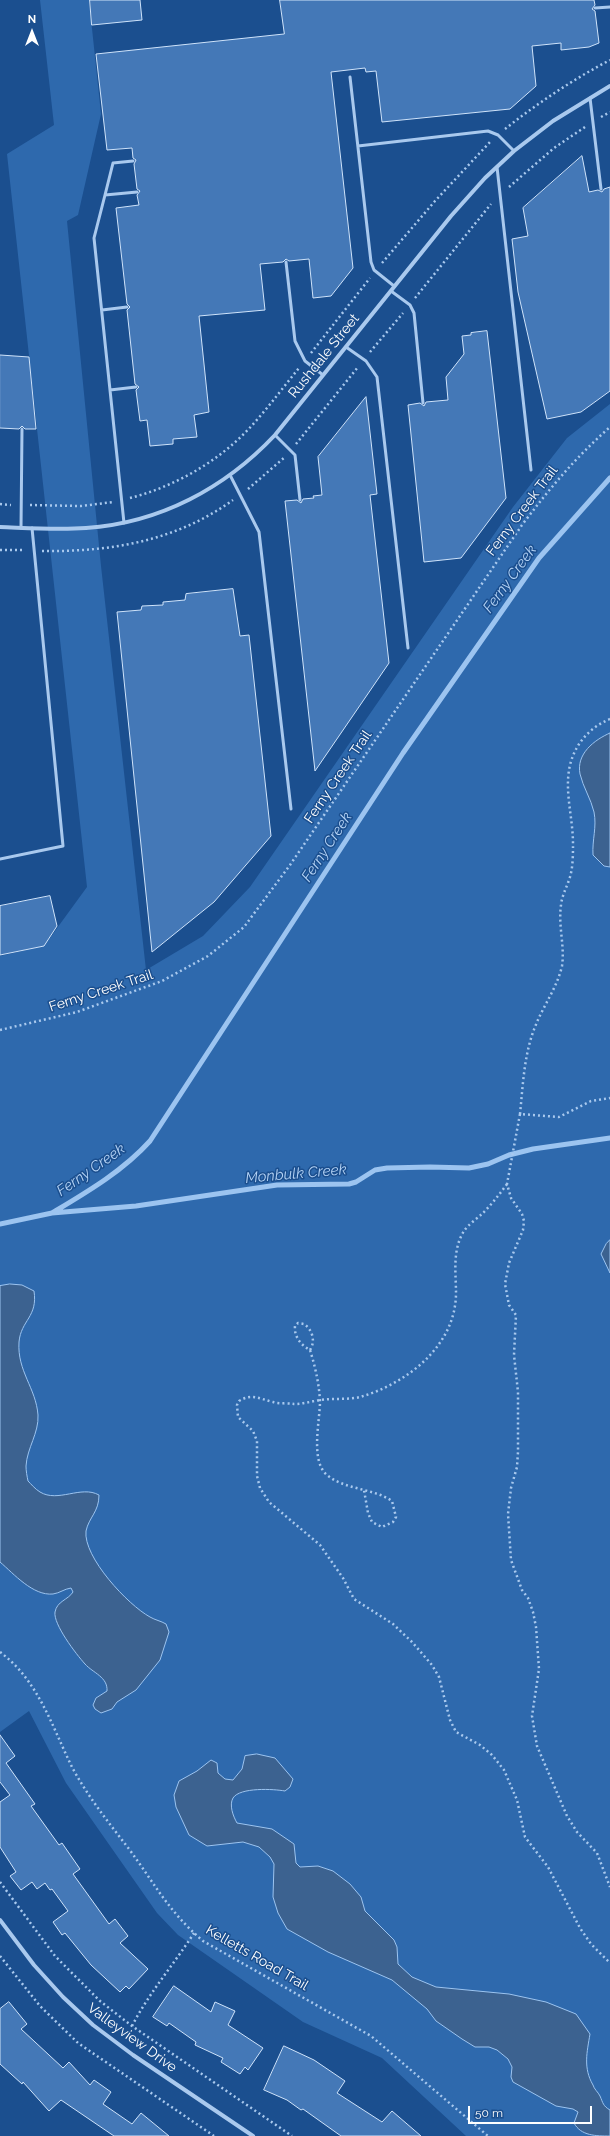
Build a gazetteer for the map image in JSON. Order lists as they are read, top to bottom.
{
  "streets": {
    "street": ["Rushdale Street", "Valleyview Drive"],
    "path": ["Ferny Creek Trail", "Kelletts Road Trail"]
  },
  "water": ["Ferny Creek", "Monbulk Creek"],
  "scale_bar": "50 m",
  "north": "top"
}
